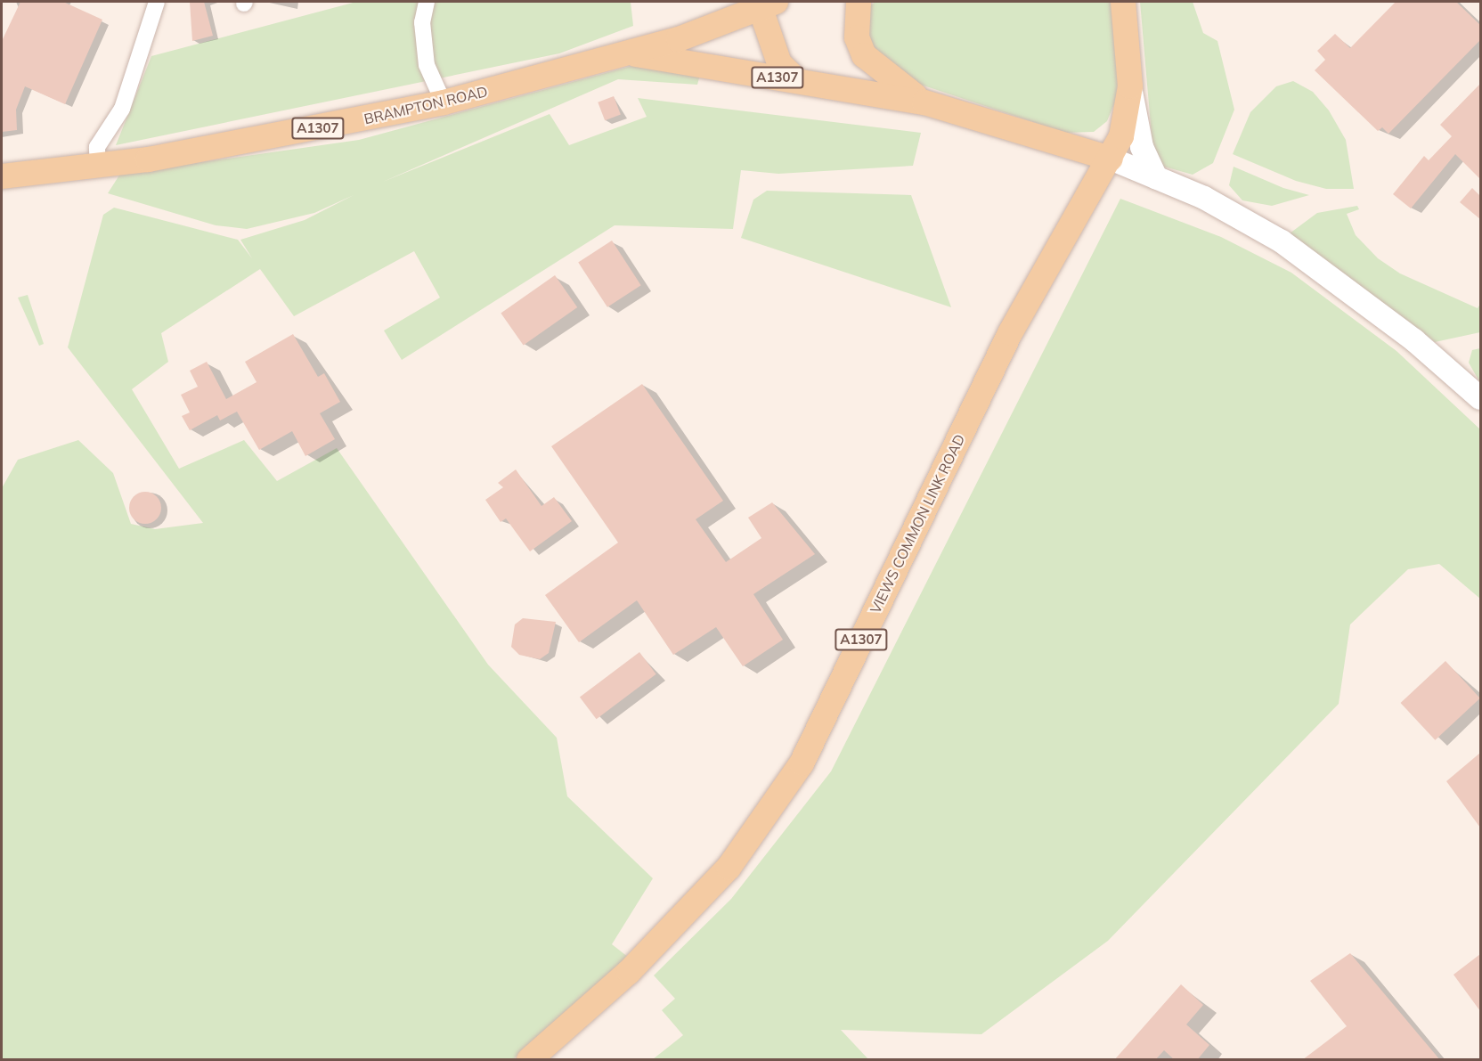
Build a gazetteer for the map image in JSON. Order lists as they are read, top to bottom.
{
  "streets": {
    "main road": ["A1307", "BRAMPTON ROAD", "VIEWS COMMON LINK ROAD"]
  },
  "crossings": [
    ["A1307", "BRAMPTON ROAD"],
    ["A1307", "VIEWS COMMON LINK ROAD"]
  ]
}
